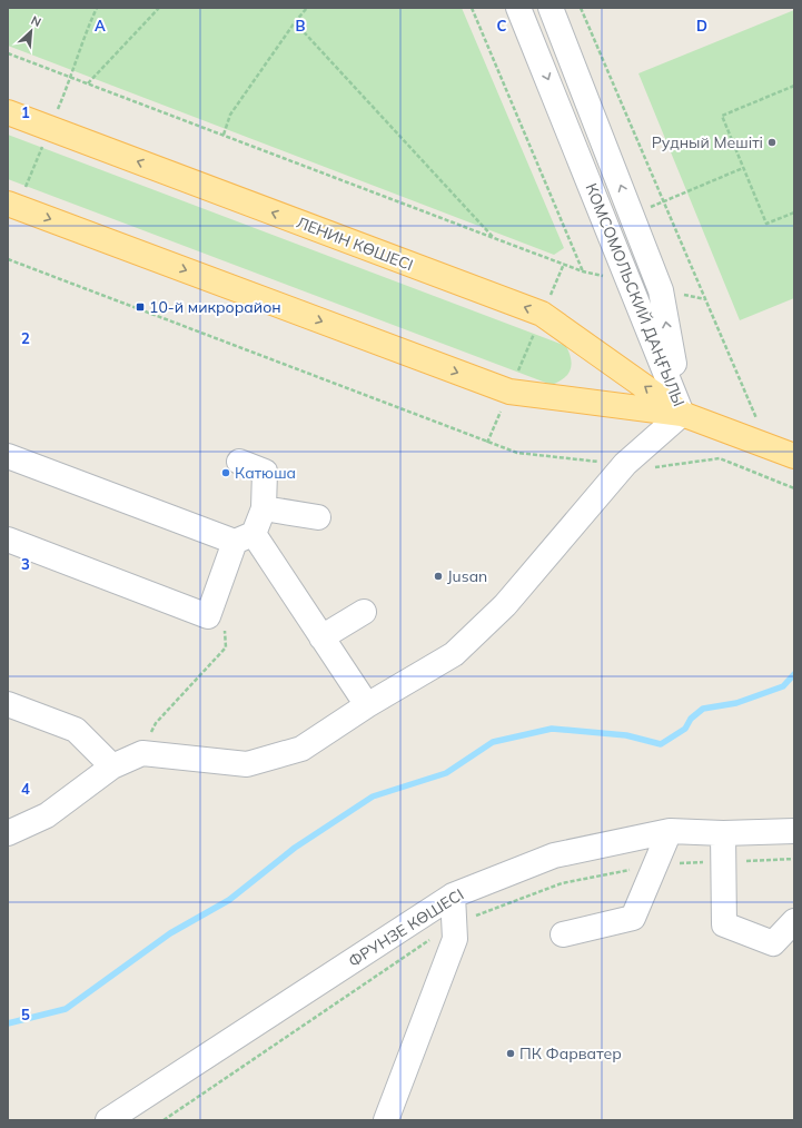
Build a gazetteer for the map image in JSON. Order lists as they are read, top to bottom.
{
  "streets": {
    "main road": ["ЛЕНИН КӨШЕСІ"],
    "street": ["КОМСОМОЛЬСКИЙ ДАҢҒЫЛЫ", "ФРУНЗЕ КӨШЕСІ"]
  },
  "crossings": [
    ["ЛЕНИН КӨШЕСІ", "КОМСОМОЛЬСКИЙ ДАҢҒЫЛЫ"]
  ],
  "places": {
    "other": [
      "Рудный Мешіті",
      "Катюша",
      "Jusan",
      "ПК Фарватер"
    ],
    "transit": ["10-й микрорайон"]
  },
  "north": "top right",
  "grid": {
    "columns": [
      "A",
      "B",
      "C",
      "D"
    ],
    "rows": [
      "1",
      "2",
      "3",
      "4",
      "5"
    ]
  }
}
